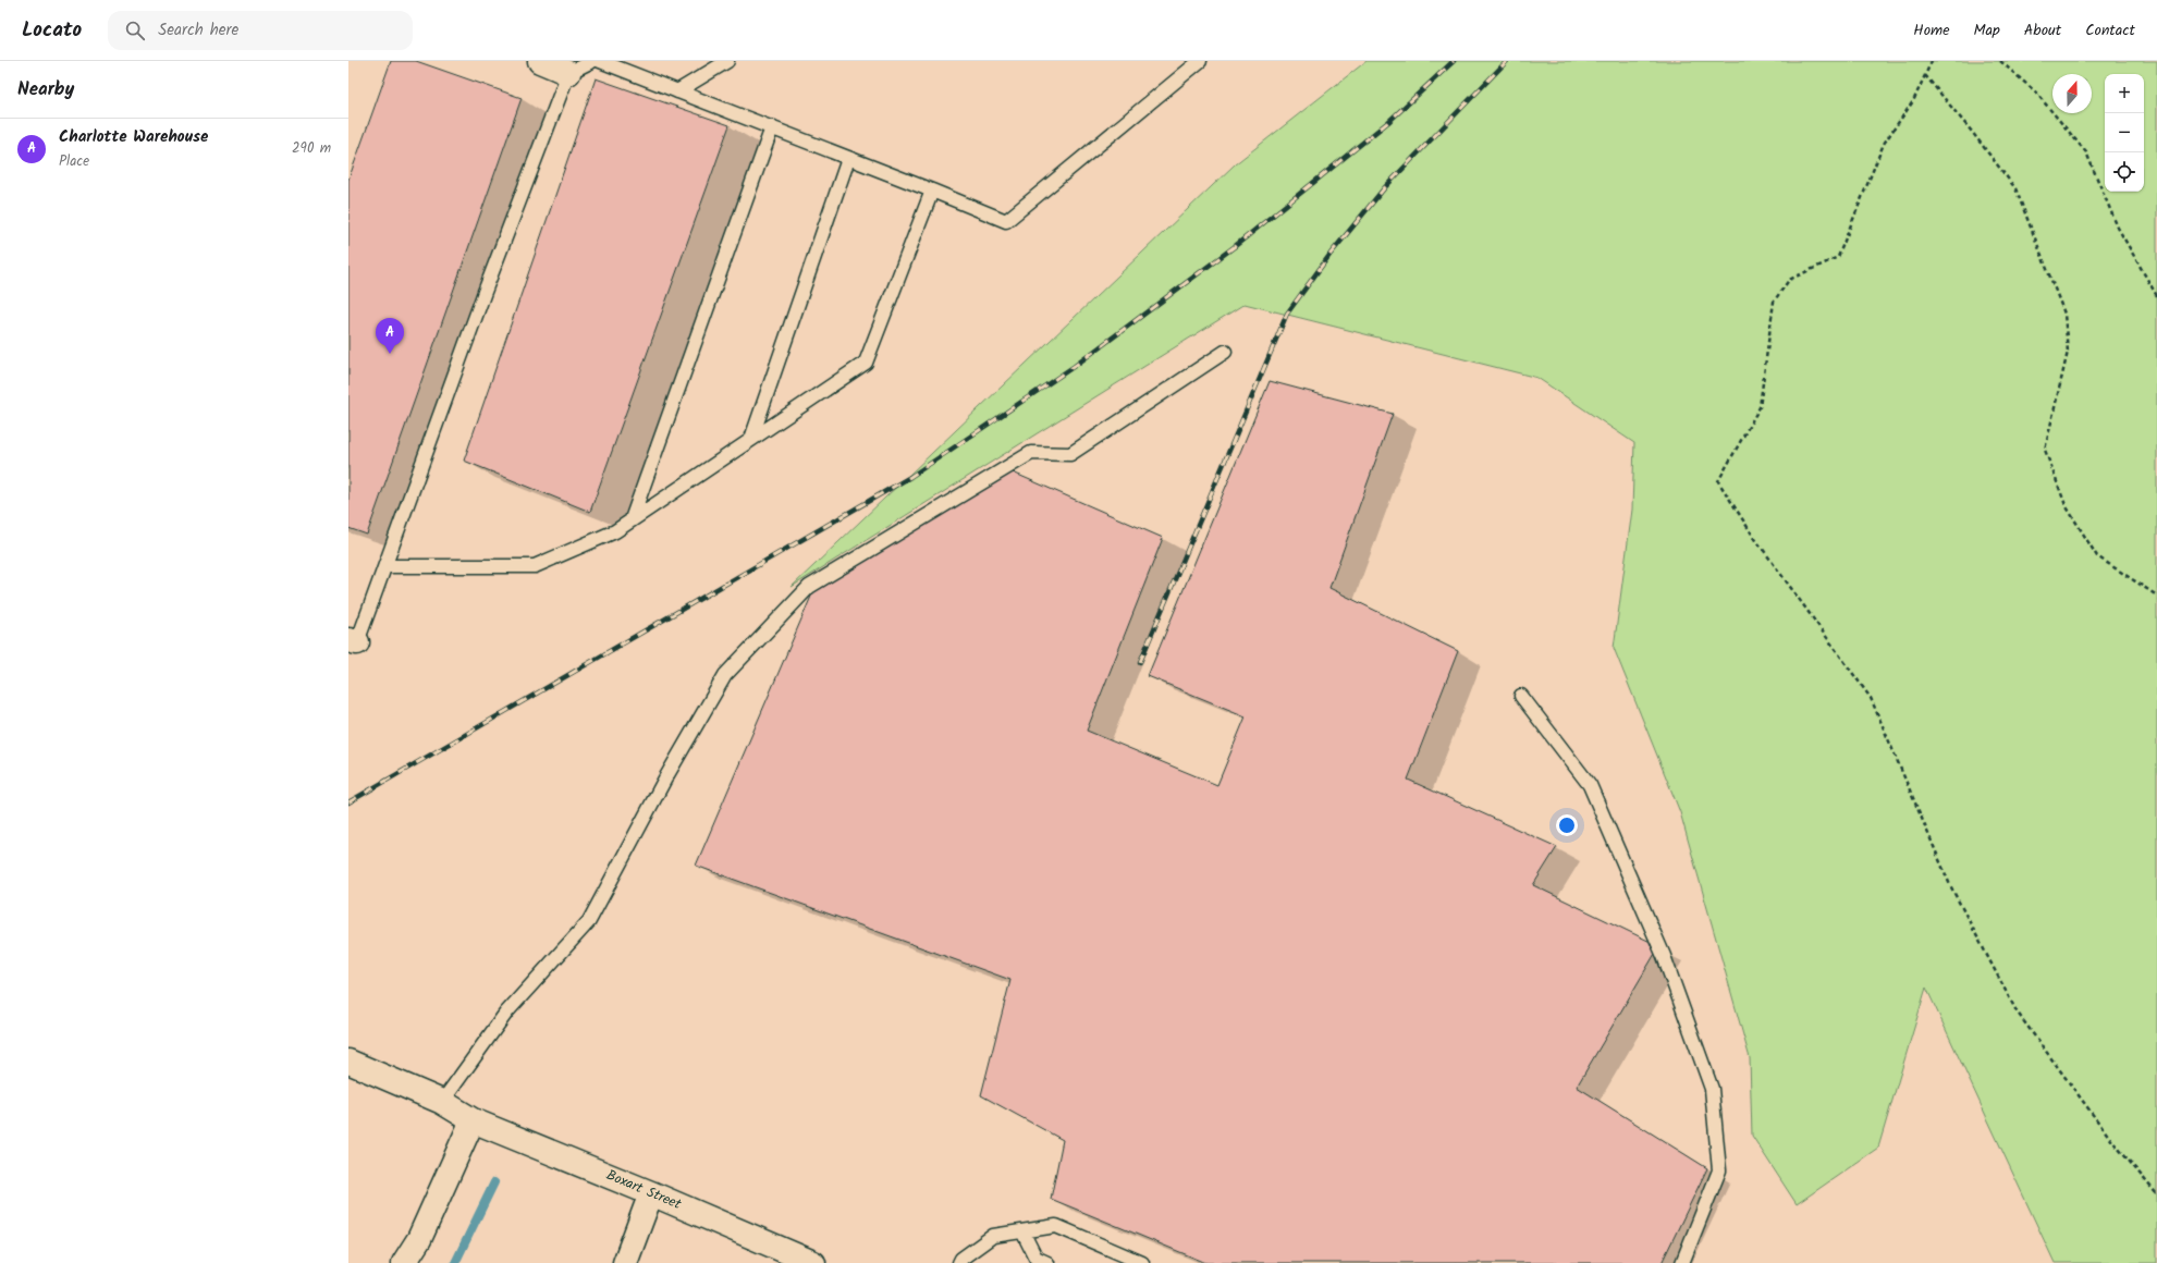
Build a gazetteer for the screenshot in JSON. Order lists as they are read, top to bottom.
{
  "streets": {
    "street": ["Boxart Street"]
  },
  "north": "top",
  "page": {
    "header": "Locato",
    "search": "Search here",
    "nav": [
      "Home",
      "Map",
      "About",
      "Contact"
    ],
    "heading": "Nearby",
    "map_buttons": ["+", "−"],
    "list": [
      {
        "mark": "A",
        "name": "Charlotte Warehouse",
        "note": "Place",
        "value": "290 m"
      }
    ],
    "pins": "A"
  }
}
